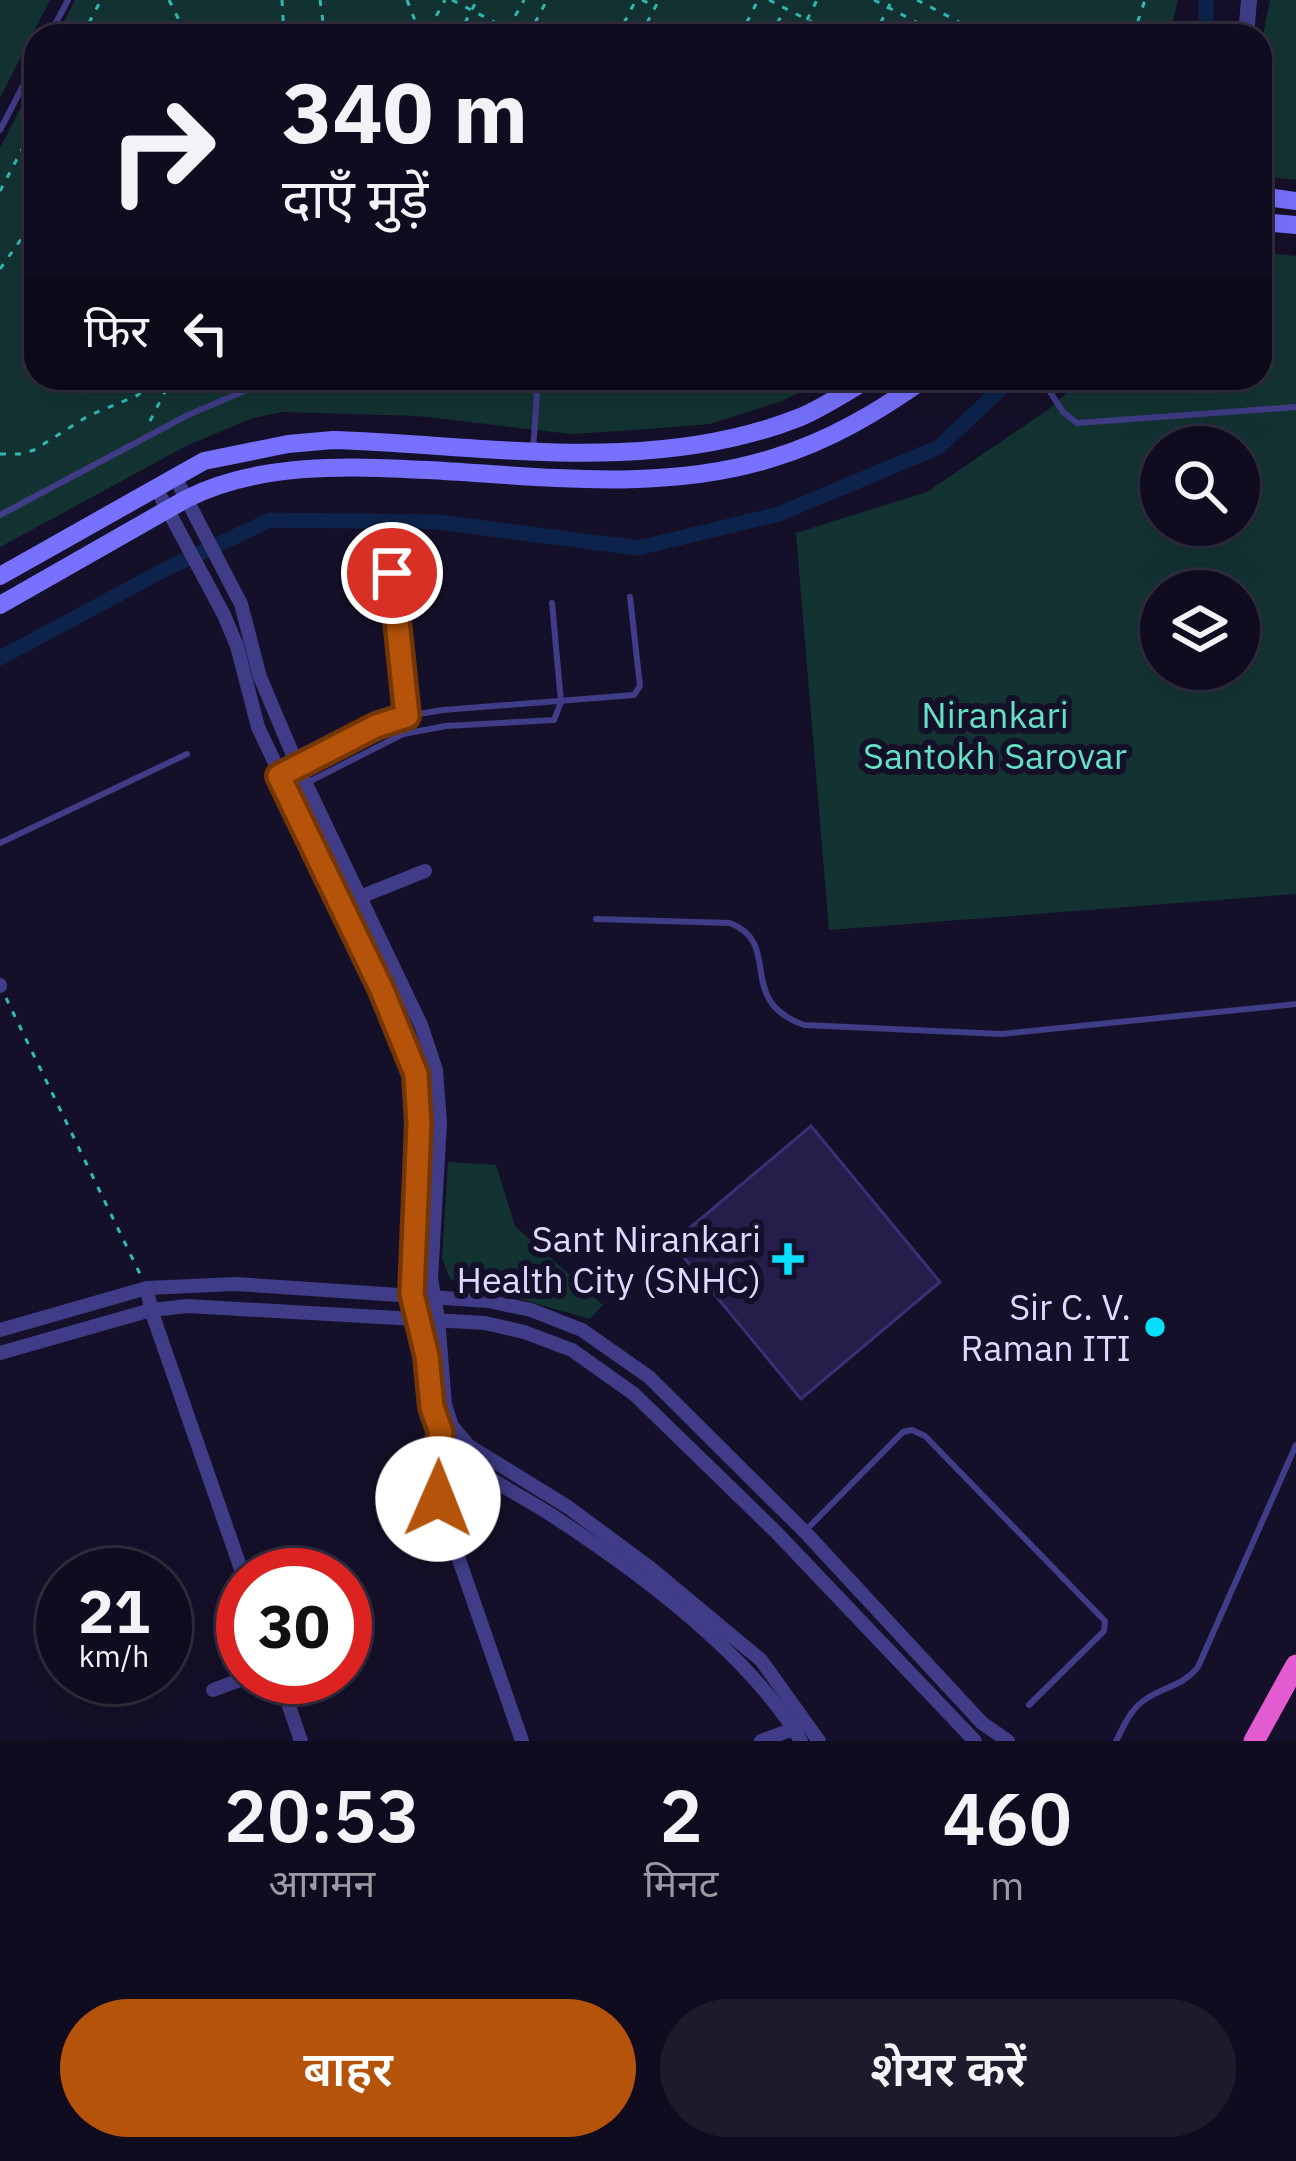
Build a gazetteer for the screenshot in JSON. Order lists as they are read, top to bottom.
{
  "parks": ["Nirankari Santokh Sarovar"],
  "places": {
    "health": ["Sant Nirankari Health City (SNHC)"],
    "other": ["Sir C. V. Raman ITI"]
  },
  "page": {
    "turn": ["340 m", "दाएँ मुड़ें"],
    "then": "फिर",
    "speed": "21 km/h",
    "limit": "30",
    "eta": [
      "20:53",
      "आगमन",
      "2",
      "मिनट",
      "460",
      "m"
    ],
    "buttons": ["बाहर", "शेयर करें"]
  }
}
